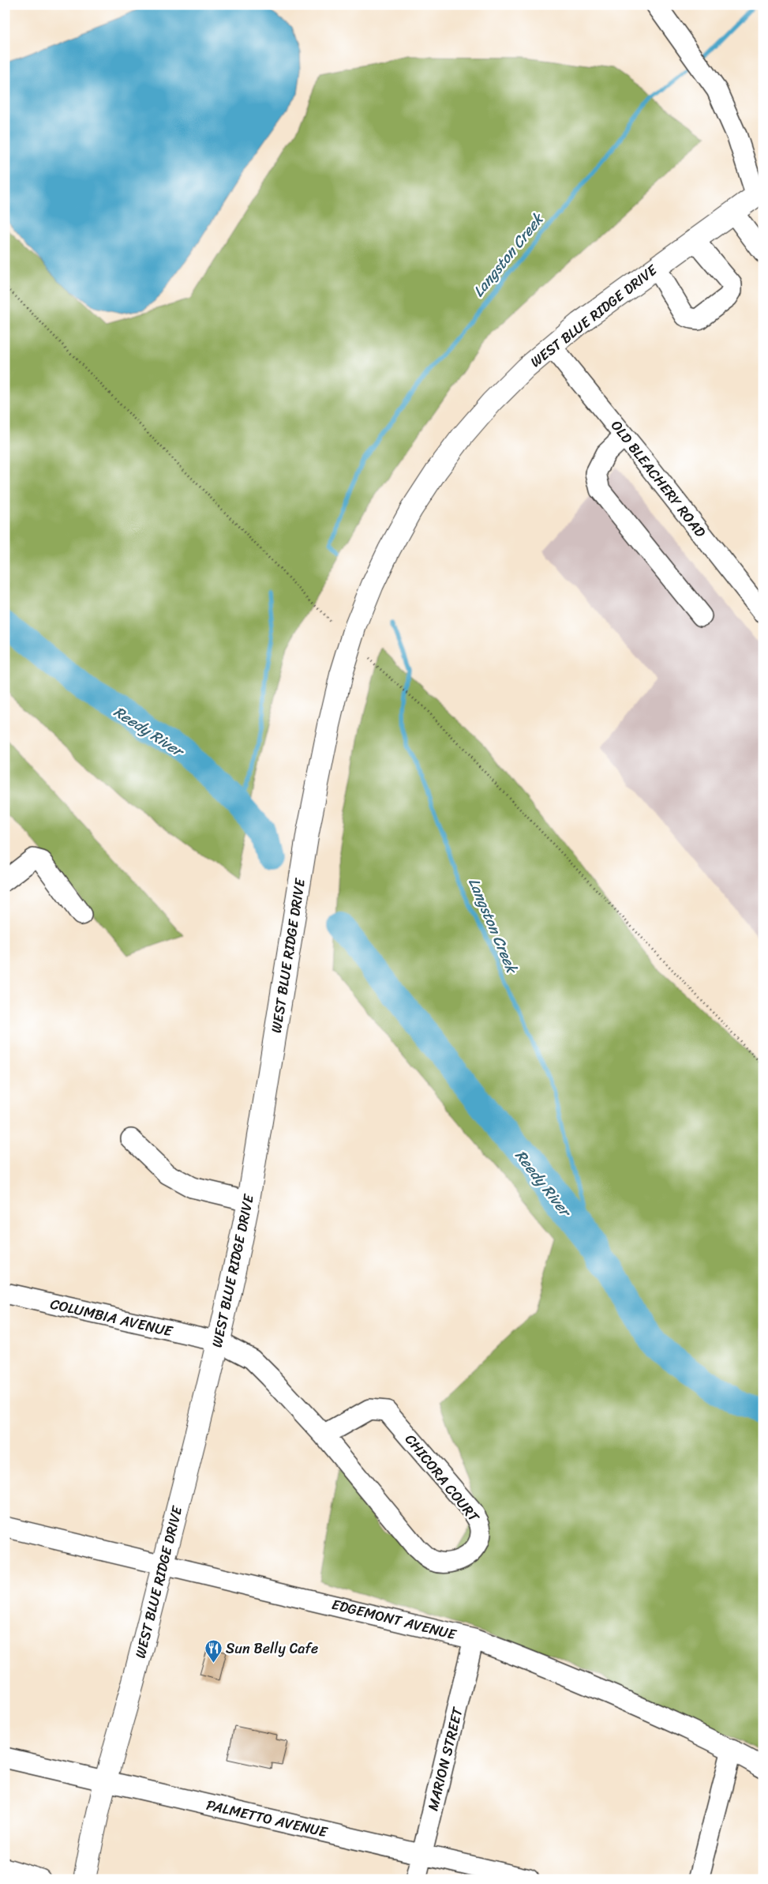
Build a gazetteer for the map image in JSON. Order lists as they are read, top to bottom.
{
  "streets": {
    "main road": ["WEST BLUE RIDGE DRIVE"],
    "street": [
      "OLD BLEACHERY ROAD",
      "COLUMBIA AVENUE",
      "CHICORA COURT",
      "EDGEMONT AVENUE",
      "MARION STREET",
      "PALMETTO AVENUE"
    ]
  },
  "crossings": [
    ["WEST BLUE RIDGE DRIVE", "OLD BLEACHERY ROAD"],
    ["WEST BLUE RIDGE DRIVE", "COLUMBIA AVENUE"],
    ["WEST BLUE RIDGE DRIVE", "CHICORA COURT"],
    ["WEST BLUE RIDGE DRIVE", "EDGEMONT AVENUE"],
    ["WEST BLUE RIDGE DRIVE", "PALMETTO AVENUE"],
    ["COLUMBIA AVENUE", "CHICORA COURT"],
    ["EDGEMONT AVENUE", "MARION STREET"],
    ["MARION STREET", "PALMETTO AVENUE"]
  ],
  "water": ["Langston Creek", "Reedy River"],
  "places": {
    "restaurant": ["Sun Belly Cafe"]
  }
}
